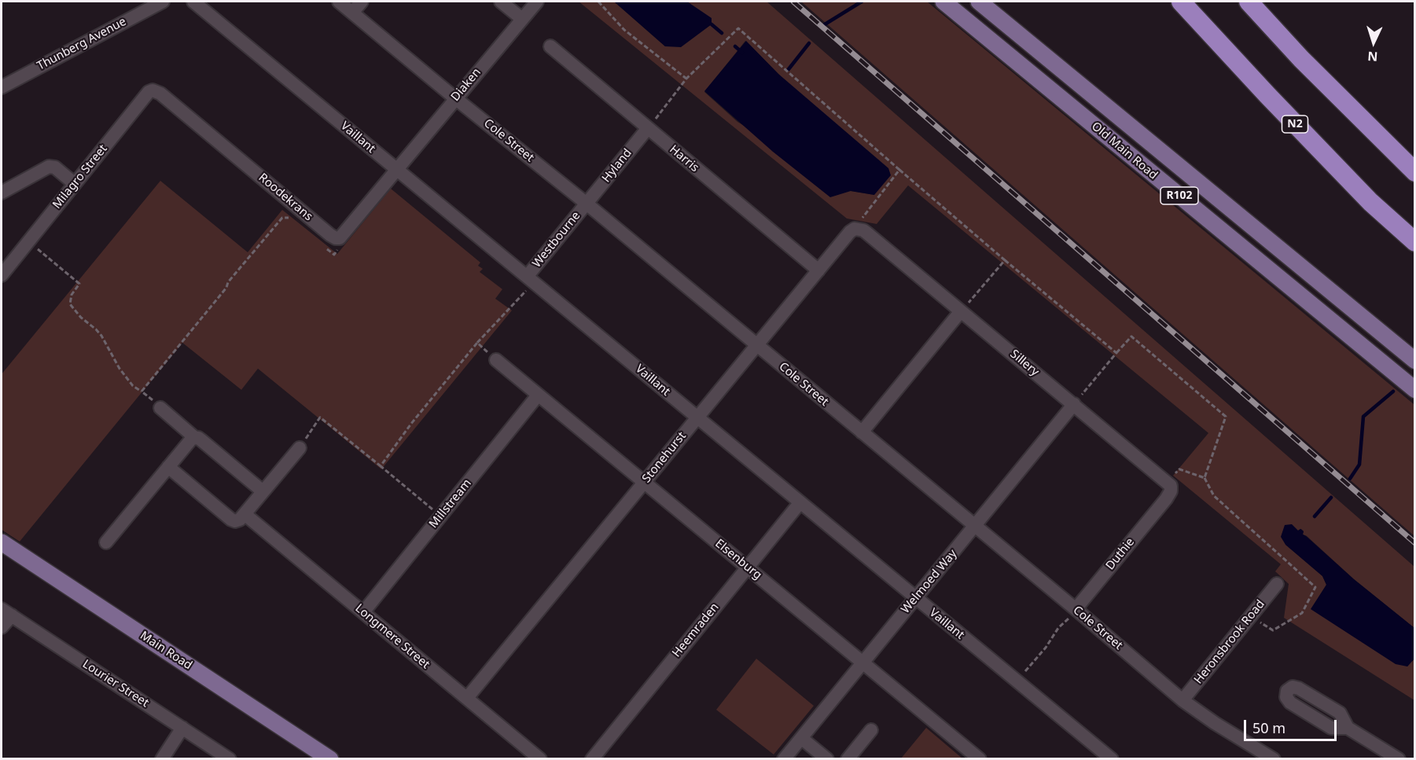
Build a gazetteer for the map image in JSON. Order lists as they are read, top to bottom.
{
  "streets": {
    "highway": ["N2"],
    "main road": ["Old Main Road", "R102", "Main Road"],
    "street": [
      "Thunberg Avenue",
      "Diaken",
      "Vaillant",
      "Cole Street",
      "Harris",
      "Hyland",
      "Milagro Street",
      "Roodekrans",
      "Westbourne",
      "Sillery",
      "Stonehurst",
      "Millstream",
      "Duthie",
      "Elsenburg",
      "Welmoed Way",
      "Heemraden",
      "Longmere Street",
      "Heronsbrook Road",
      "Lourier Street"
    ]
  },
  "crossings": [
    ["Diaken", "Vaillant"],
    ["Diaken", "Cole Street"],
    ["Vaillant", "Westbourne"],
    ["Vaillant", "Stonehurst"],
    ["Vaillant", "Welmoed Way"],
    ["Vaillant", "Heemraden"],
    ["Cole Street", "Hyland"],
    ["Cole Street", "Westbourne"],
    ["Cole Street", "Stonehurst"],
    ["Cole Street", "Duthie"],
    ["Cole Street", "Welmoed Way"],
    ["Cole Street", "Heronsbrook Road"],
    ["Harris", "Hyland"],
    ["Harris", "Stonehurst"],
    ["Hyland", "Westbourne"],
    ["Milagro Street", "Roodekrans"],
    ["Sillery", "Stonehurst"],
    ["Sillery", "Duthie"],
    ["Sillery", "Welmoed Way"],
    ["Stonehurst", "Elsenburg"],
    ["Stonehurst", "Longmere Street"],
    ["Millstream", "Elsenburg"],
    ["Millstream", "Longmere Street"],
    ["Elsenburg", "Welmoed Way"],
    ["Elsenburg", "Heemraden"]
  ],
  "scale_bar": "50 m",
  "north": "bottom"
}
